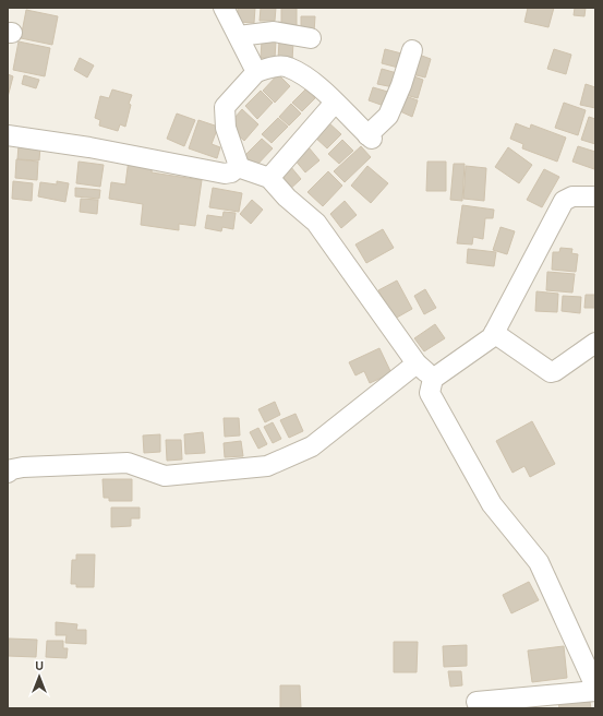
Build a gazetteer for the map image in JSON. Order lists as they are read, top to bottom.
{
  "north": "top"
}
